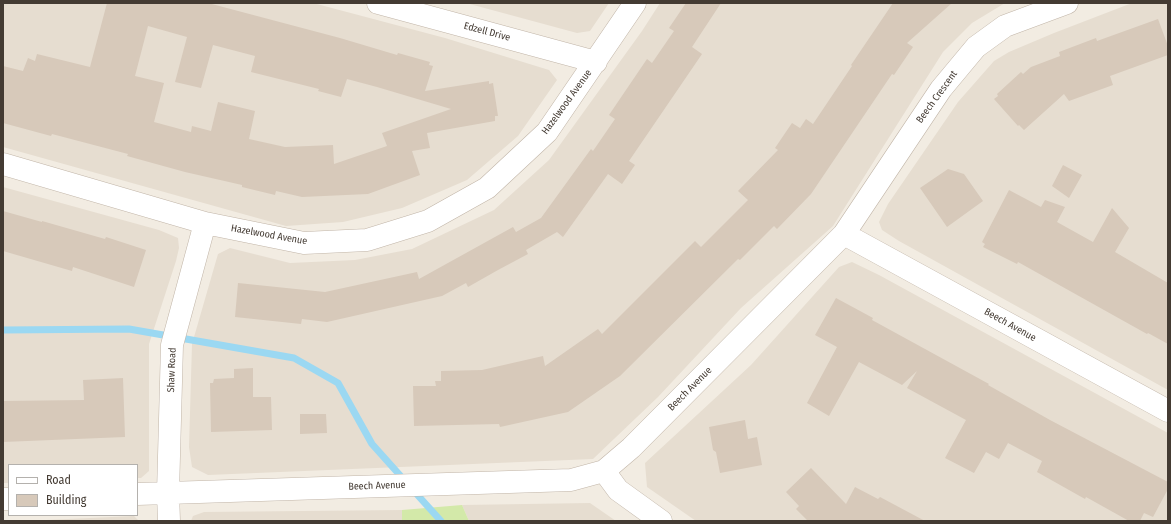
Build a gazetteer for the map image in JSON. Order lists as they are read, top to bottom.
{
  "streets": {
    "street": [
      "Edzell Drive",
      "Beech Crescent",
      "Hazelwood Avenue",
      "Beech Avenue",
      "Shaw Road"
    ]
  },
  "crossings": [
    ["Edzell Drive", "Hazelwood Avenue"],
    ["Beech Crescent", "Beech Avenue"],
    ["Hazelwood Avenue", "Shaw Road"],
    ["Beech Avenue", "Shaw Road"]
  ],
  "legend": ["Road", "Building"]
}
